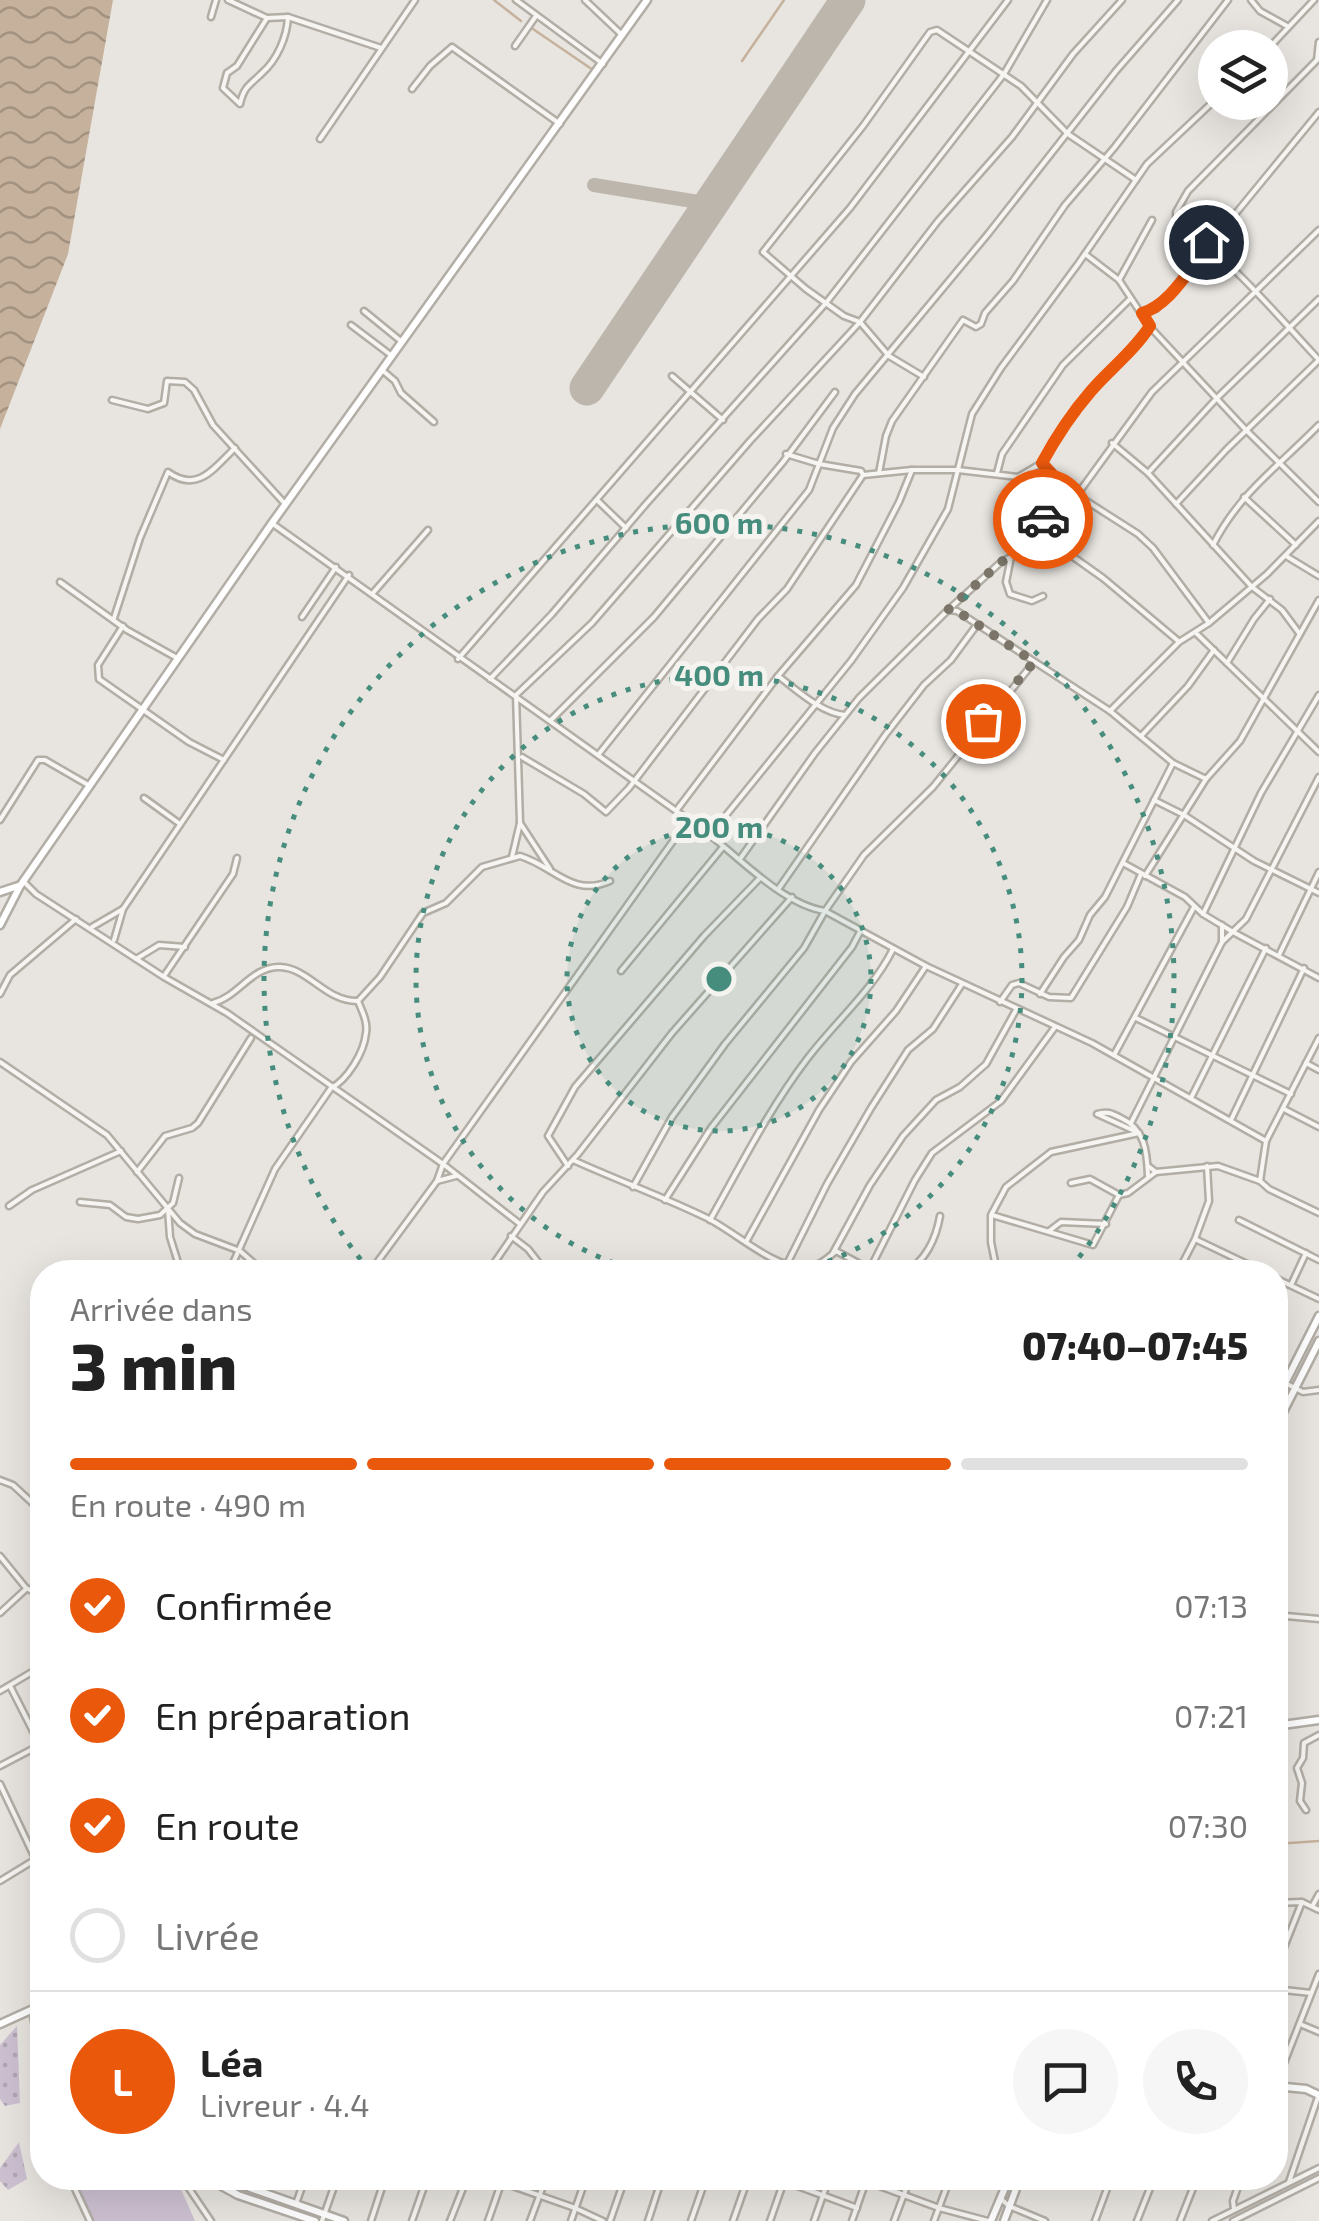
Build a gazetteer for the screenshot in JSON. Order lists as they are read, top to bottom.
{
  "page": {
    "heading": ["3 min", "Arrivée dans", "07:40–07:45"],
    "panel": ["Léa", "Livreur · 4.4"],
    "bar": "En route · 490 m",
    "list": [
      ["Confirmée", "07:13"],
      ["En préparation", "07:21"],
      ["En route", "07:30"],
      "Livrée"
    ],
    "round": "L"
  },
  "rings": ["600 m", "400 m", "200 m"]
}
